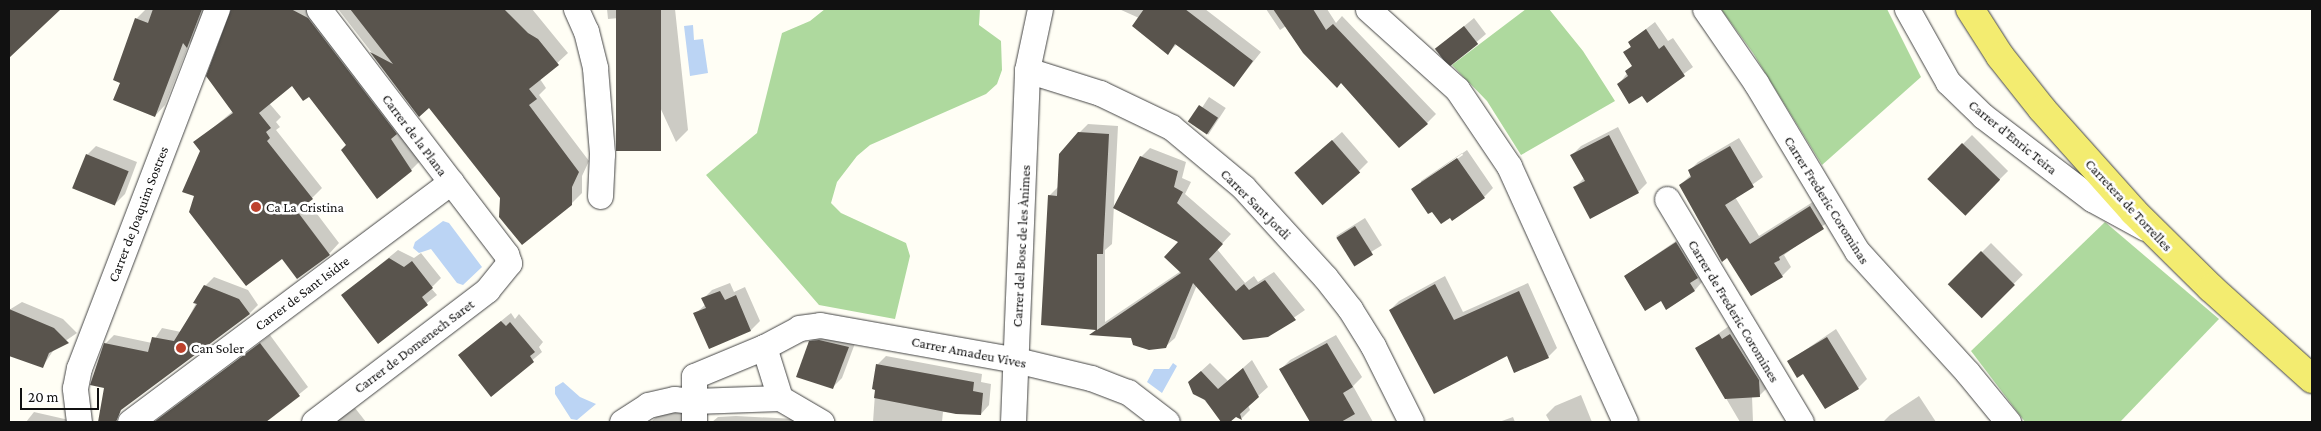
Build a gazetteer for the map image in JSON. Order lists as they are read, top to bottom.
{
  "streets": {
    "main road": ["Carretera de Torrelles"],
    "street": [
      "Carrer de la Plana",
      "Carrer d'Enric Teira",
      "Carrer Frederic Corominas",
      "Carrer Sant Jordi",
      "Carrer de Joaquim Sostres",
      "Carrer del Bosc de les Ànimes",
      "Carrer de Sant Isidre",
      "Carrer de Frederic Coromines",
      "Carrer de Domenech Saret",
      "Carrer Amadeu Vives"
    ]
  },
  "crossings": [
    ["Carrer de la Plana", "Carrer de Sant Isidre"],
    ["Carrer de la Plana", "Carrer de Domenech Saret"],
    ["Carrer d'Enric Teira", "Carretera de Torrelles"],
    ["Carrer Sant Jordi", "Carrer del Bosc de les Ànimes"],
    ["Carrer del Bosc de les Ànimes", "Carrer Amadeu Vives"]
  ],
  "places": ["Ca La Cristina", "Can Soler"],
  "scale_bar": "20 m"
}
